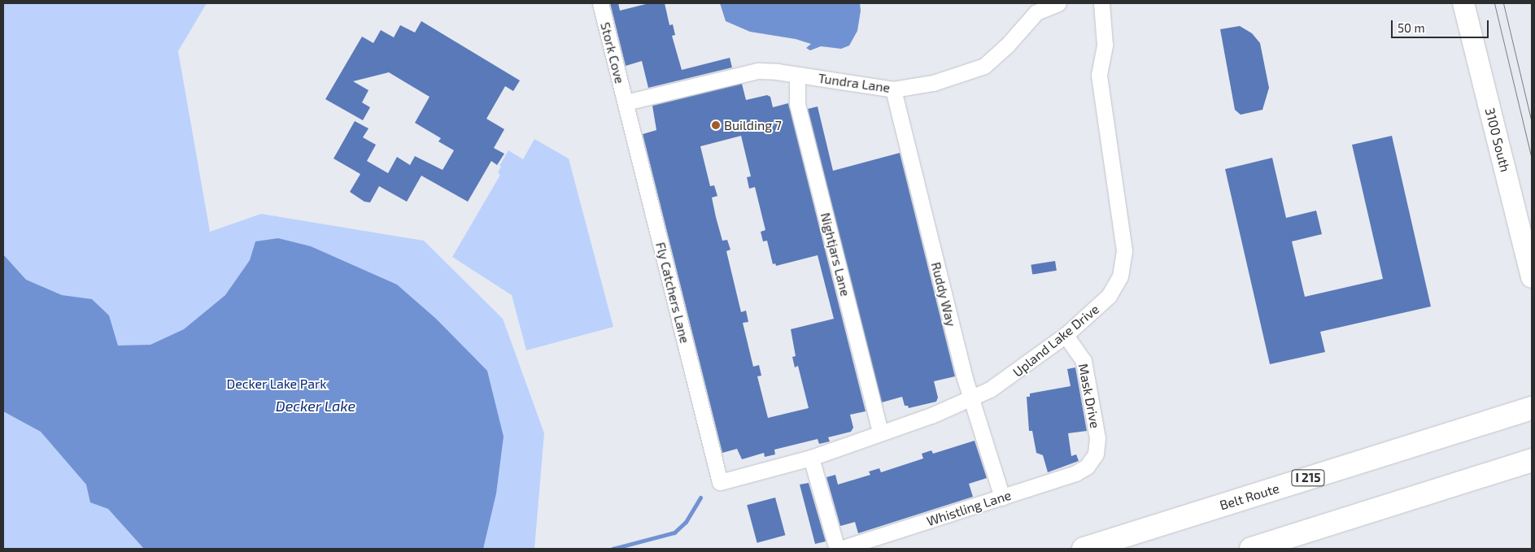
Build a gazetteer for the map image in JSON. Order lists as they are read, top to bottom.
{
  "streets": {
    "highway": ["I 215", "Belt Route"],
    "main road": ["3100 South"],
    "street": [
      "Stork Cove",
      "Tundra Lane",
      "Nightjars Lane",
      "Fly Catchers Lane",
      "Ruddy Way",
      "Upland Lake Drive",
      "Mask Drive",
      "Whistling Lane"
    ]
  },
  "crossings": [
    ["Stork Cove", "Tundra Lane"],
    ["Stork Cove", "Fly Catchers Lane"],
    ["Tundra Lane", "Nightjars Lane"],
    ["Tundra Lane", "Fly Catchers Lane"],
    ["Tundra Lane", "Ruddy Way"],
    ["Nightjars Lane", "Upland Lake Drive"],
    ["Fly Catchers Lane", "Upland Lake Drive"],
    ["Ruddy Way", "Upland Lake Drive"],
    ["Ruddy Way", "Whistling Lane"],
    ["Upland Lake Drive", "Mask Drive"],
    ["Mask Drive", "Whistling Lane"]
  ],
  "water": ["Decker Lake"],
  "parks": ["Decker Lake Park"],
  "places": ["Building 7"],
  "scale_bar": "50 m"
}
